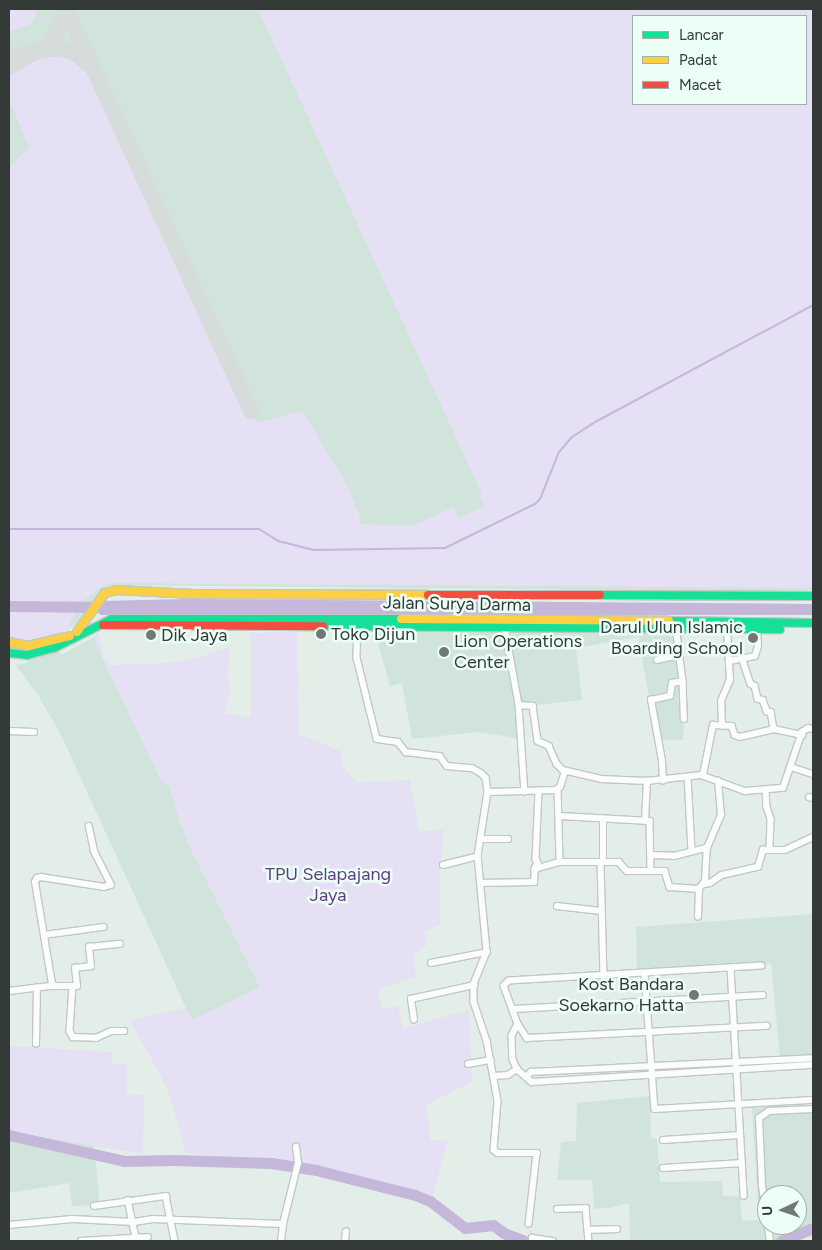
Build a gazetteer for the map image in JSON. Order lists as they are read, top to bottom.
{
  "streets": {
    "main road": ["Jalan Surya Darma"]
  },
  "parks": ["TPU Selapajang Jaya"],
  "places": [
    "Toko Dijun",
    "Dik Jaya",
    "Darul Ulun Islamic Boarding School",
    "Lion Operations Center",
    "Kost Bandara Soekarno Hatta"
  ],
  "legend": ["Lancar", "Padat", "Macet"],
  "north": "left"
}
